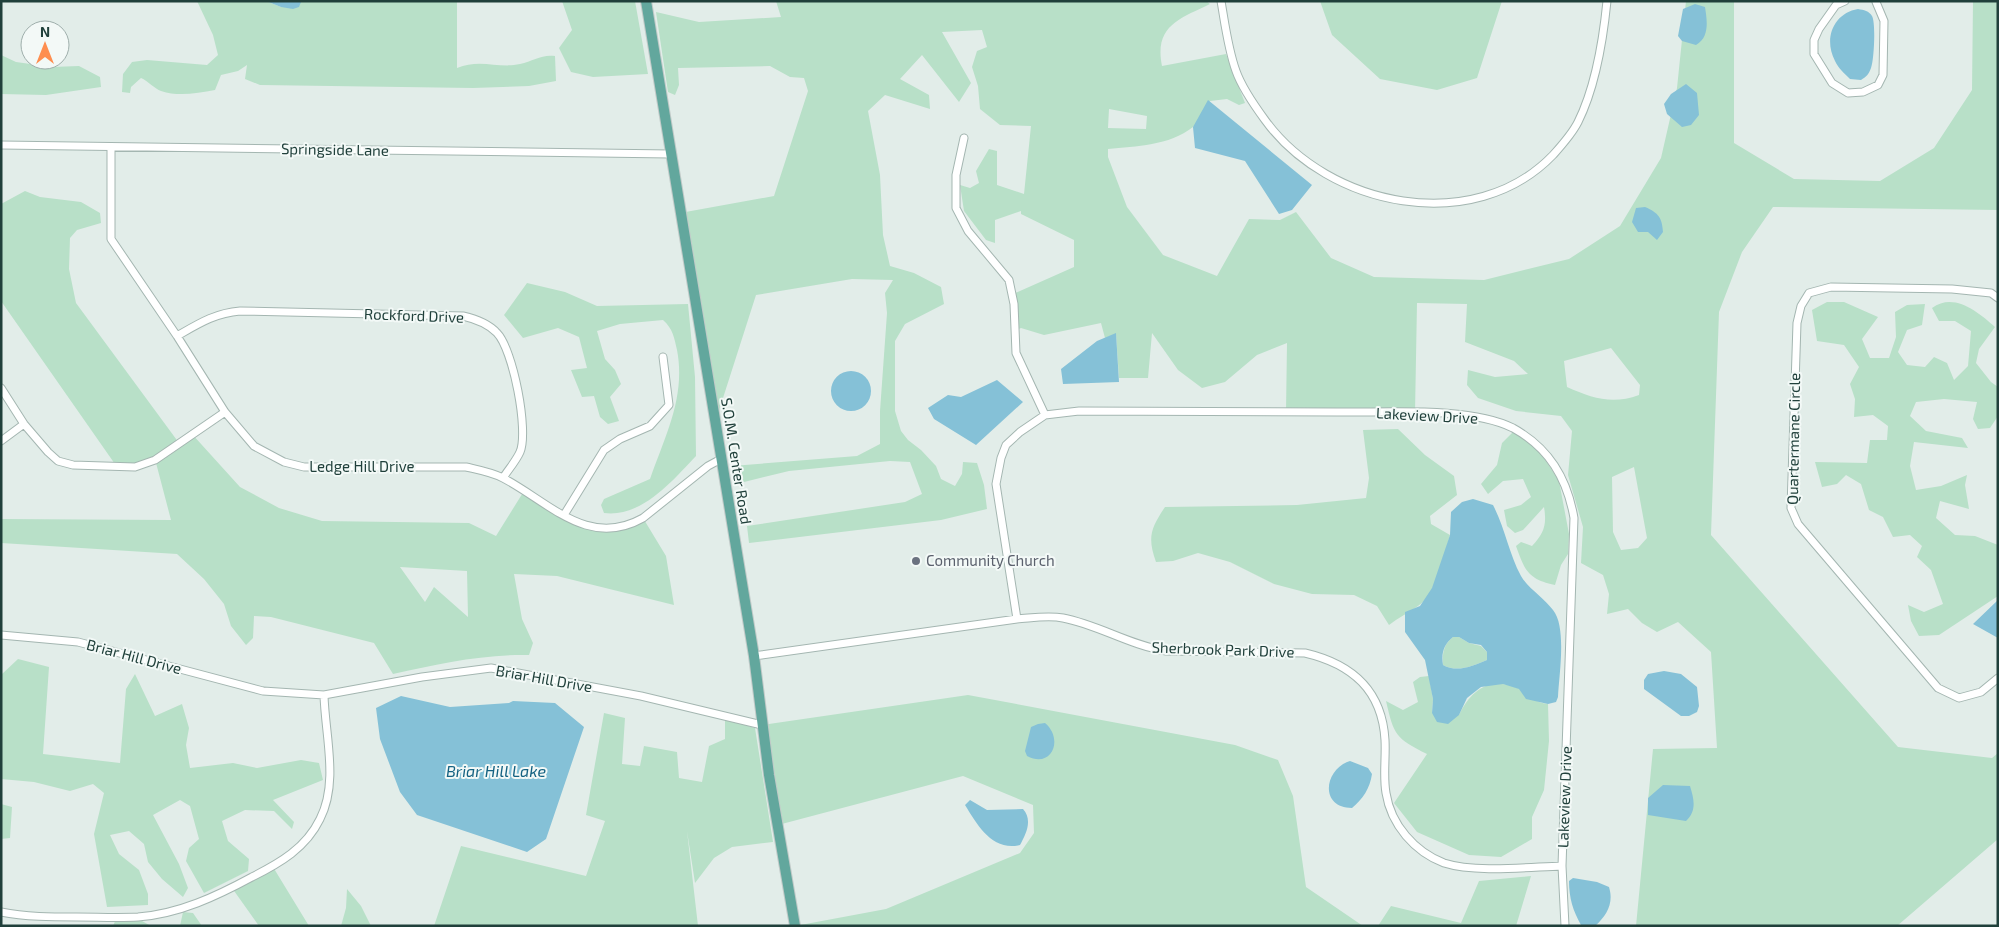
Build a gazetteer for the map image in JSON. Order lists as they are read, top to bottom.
{
  "streets": {
    "main road": ["S.O.M. Center Road"],
    "street": [
      "Springside Lane",
      "Rockford Drive",
      "Lakeview Drive",
      "Quartermane Circle",
      "Ledge Hill Drive",
      "Sherbrook Park Drive",
      "Briar Hill Drive"
    ]
  },
  "crossings": [
    ["Springside Lane", "S.O.M. Center Road"],
    ["Springside Lane", "Ledge Hill Drive"],
    ["Rockford Drive", "Ledge Hill Drive"],
    ["Lakeview Drive", "Sherbrook Park Drive"],
    ["S.O.M. Center Road", "Ledge Hill Drive"],
    ["S.O.M. Center Road", "Sherbrook Park Drive"],
    ["S.O.M. Center Road", "Briar Hill Drive"]
  ],
  "water": ["Briar Hill Lake"],
  "places": ["Community Church"],
  "north": "top"
}
